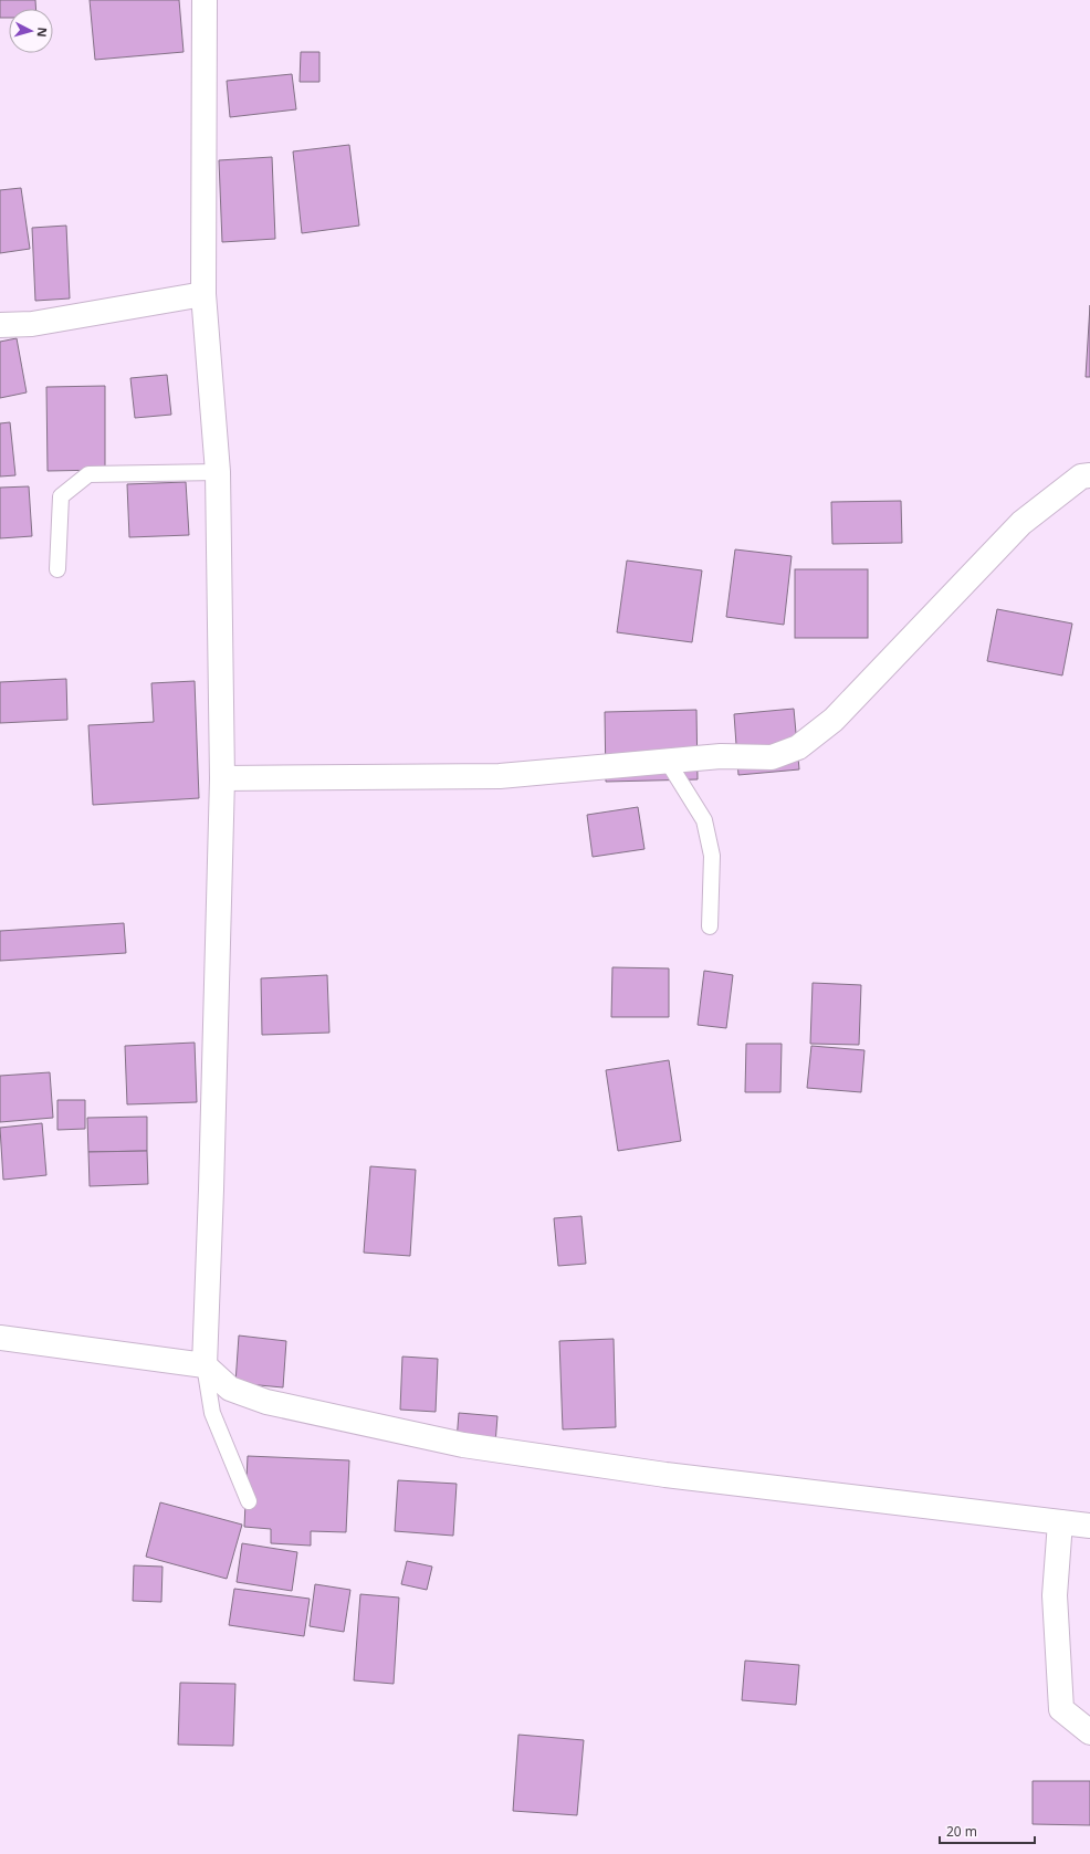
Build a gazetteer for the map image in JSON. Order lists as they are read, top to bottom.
{
  "scale_bar": "20 m",
  "north": "right"
}
